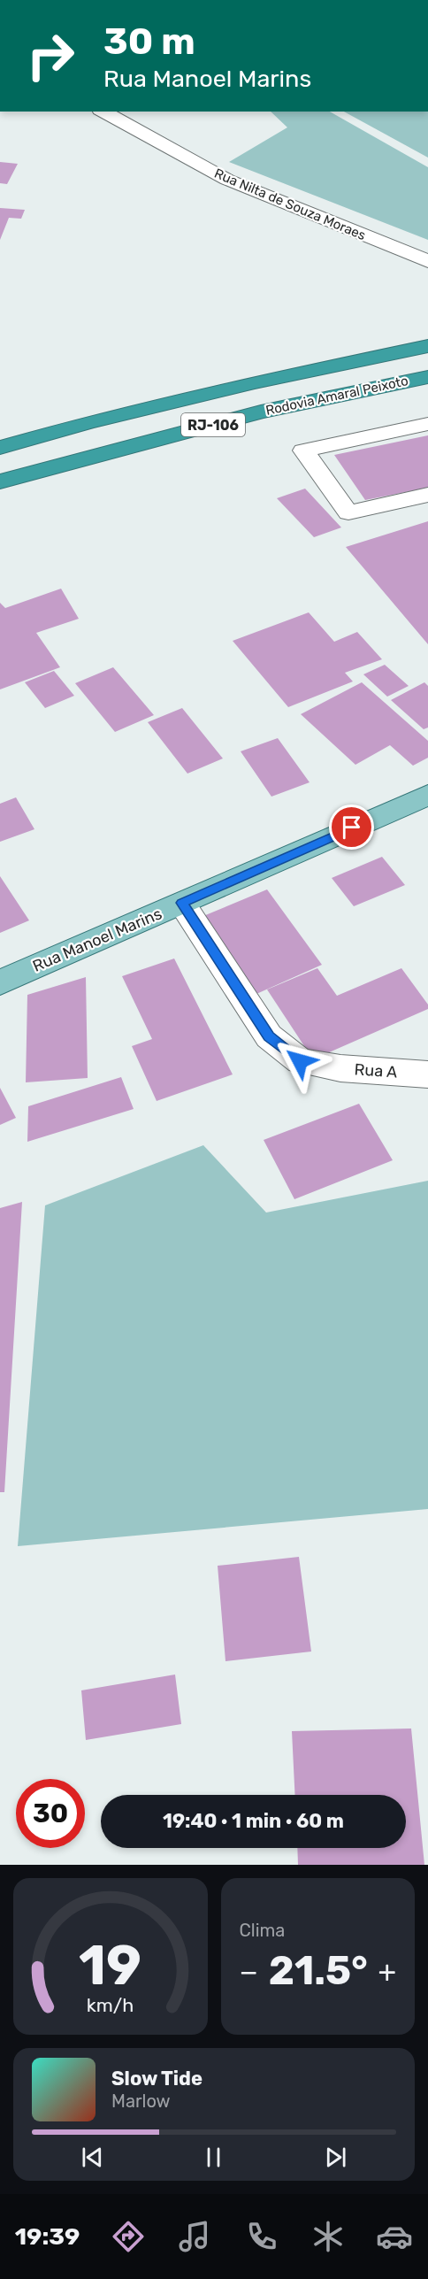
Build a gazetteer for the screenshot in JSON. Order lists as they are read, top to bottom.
{
  "streets": {
    "highway": ["Rodovia Amaral Peixoto", "RJ-106"],
    "main road": ["Rua Manoel Marins"],
    "street": ["Rua Nilta de Souza Moraes", "Rua A"]
  },
  "crossings": [
    ["Rua Manoel Marins", "Rua A"]
  ],
  "page": {
    "turn": ["30 m", "Rua Manoel Marins"],
    "limit": "30",
    "trip": "19:40 · 1 min · 60 m",
    "tile": "Clima",
    "heat": ["−", "21.5°", "+"],
    "song": ["Slow Tide", "Marlow"],
    "tabs": "19:39",
    "gauge": ["19", "km/h"]
  }
}
